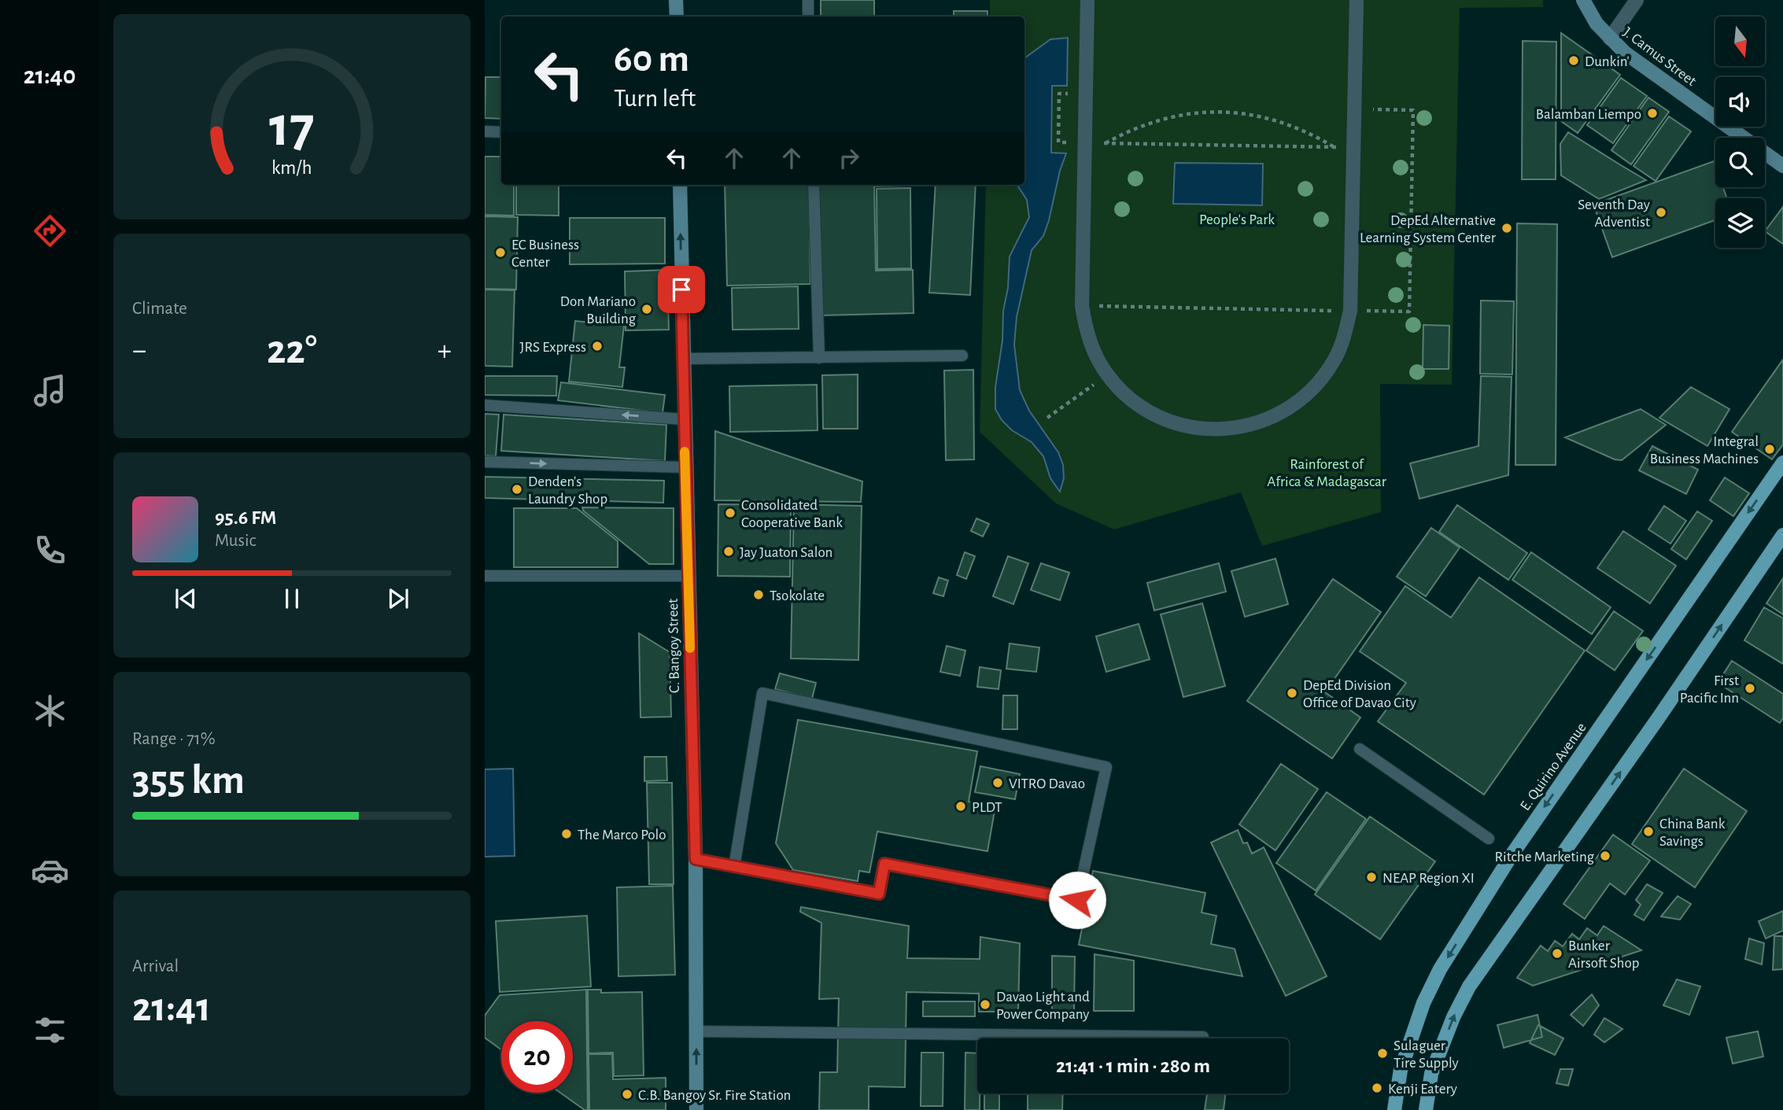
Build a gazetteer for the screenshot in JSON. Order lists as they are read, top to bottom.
{
  "streets": {
    "main road": ["J. Camus Street", "C. Bangoy Street", "E. Quirino Avenue"]
  },
  "parks": ["People's Park", "Rainforest of Africa & Madagascar"],
  "places": [
    "Dunkin'",
    "Balamban Liempo",
    "Seventh Day Adventist",
    "DepEd Alternative Learning System Center",
    "EC Business Center",
    "Don Mariano Building",
    "JRS Express",
    "Integral Business Machines",
    "Denden's Laundry Shop",
    "Consolidated Cooperative Bank",
    "Jay Juaton Salon",
    "Tsokolate",
    "First Pacific Inn",
    "DepEd Division Office of Davao City",
    "VITRO Davao",
    "PLDT",
    "China Bank Savings",
    "The Marco Polo",
    "Ritche Marketing",
    "NEAP Region XI",
    "Bunker Airsoft Shop",
    "Davao Light and Power Company",
    "Sulaguer Tire Supply",
    "Kenji Eatery",
    "C.B. Bangoy Sr. Fire Station"
  ],
  "north": "bottom",
  "page": {
    "tabs": "21:40",
    "turn": ["60 m", "Turn left"],
    "tile": [
      "Climate",
      ["Range · 71%", "355 km"],
      ["Arrival", "21:41"]
    ],
    "heat": ["−", "22°", "+"],
    "song": ["95.6 FM", "Music"],
    "limit": "20",
    "trip": "21:41 · 1 min · 280 m",
    "gauge": ["17", "km/h"]
  }
}
